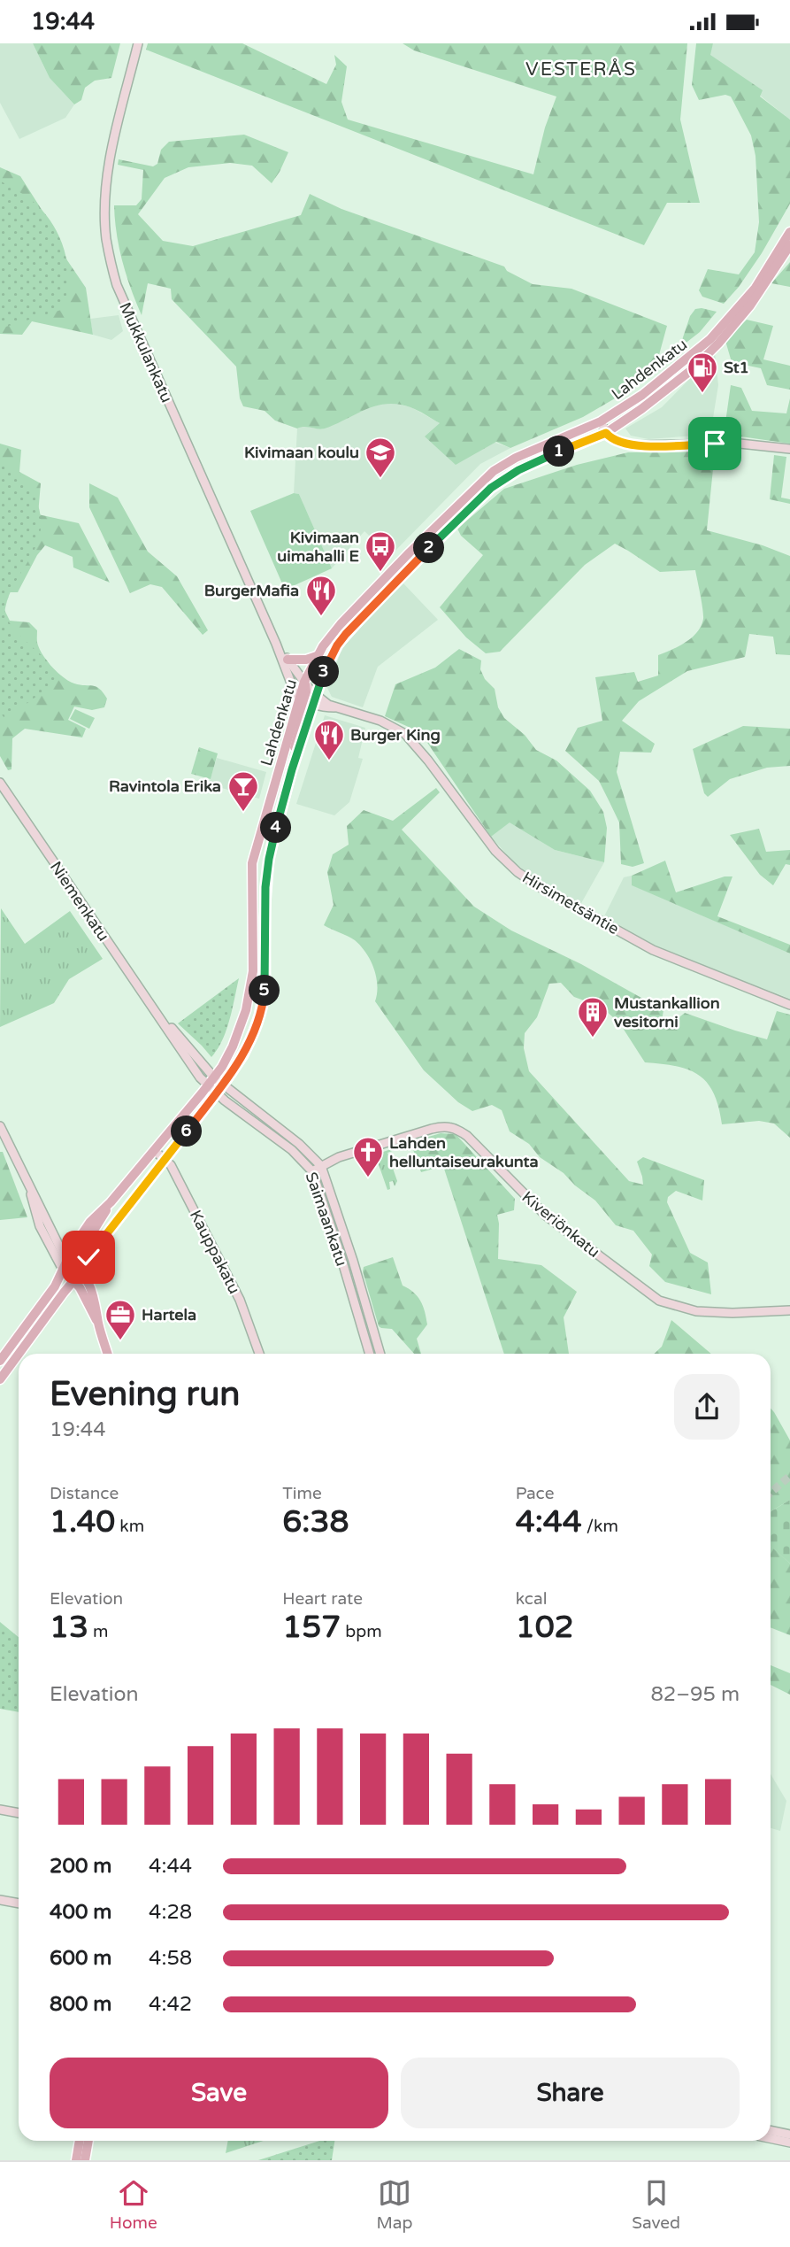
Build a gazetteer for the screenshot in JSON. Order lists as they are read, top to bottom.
{
  "streets": {
    "main road": ["Lahdenkatu"],
    "street": [
      "Mukkulankatu",
      "Niemenkatu",
      "Hirsimetsäntie",
      "Saimaankatu",
      "Kiveriönkatu",
      "Kauppakatu"
    ]
  },
  "crossings": [
    ["Mukkulankatu", "Lahdenkatu"],
    ["Mukkulankatu", "Hirsimetsäntie"],
    ["Lahdenkatu", "Niemenkatu"],
    ["Lahdenkatu", "Hirsimetsäntie"],
    ["Lahdenkatu", "Saimaankatu"],
    ["Lahdenkatu", "Kauppakatu"],
    ["Niemenkatu", "Saimaankatu"],
    ["Saimaankatu", "Kiveriönkatu"]
  ],
  "districts": ["VESTERÅS"],
  "places": {
    "fuel station": ["St1"],
    "school or university": ["Kivimaan koulu"],
    "bus stop": ["Kivimaan uimahalli E"],
    "restaurant": ["BurgerMafia", "Burger King"],
    "bar": ["Ravintola Erika"],
    "building": ["Mustankallion vesitorni"],
    "church": ["Lahden helluntaiseurakunta"],
    "office": ["Hartela"]
  },
  "page": {
    "status": "19:44",
    "pins": [
      "1",
      "2",
      "3",
      "4",
      "5",
      "6"
    ],
    "heading": ["Evening run", "19:44"],
    "stats": [
      ["Distance", "1.40 km"],
      ["Time", "6:38"],
      ["Pace", "4:44 /km"],
      ["Elevation", "13 m"],
      ["Heart rate", "157 bpm"],
      ["kcal", "102"]
    ],
    "chart": ["Elevation", "82–95 m"],
    "list": [
      {
        "name": "200 m",
        "note": "4:44"
      },
      {
        "name": "400 m",
        "note": "4:28"
      },
      {
        "name": "600 m",
        "note": "4:58"
      },
      {
        "name": "800 m",
        "note": "4:42"
      }
    ],
    "buttons": ["Save", "Share"],
    "tabs": ["Home", "Map", "Saved"]
  }
}
